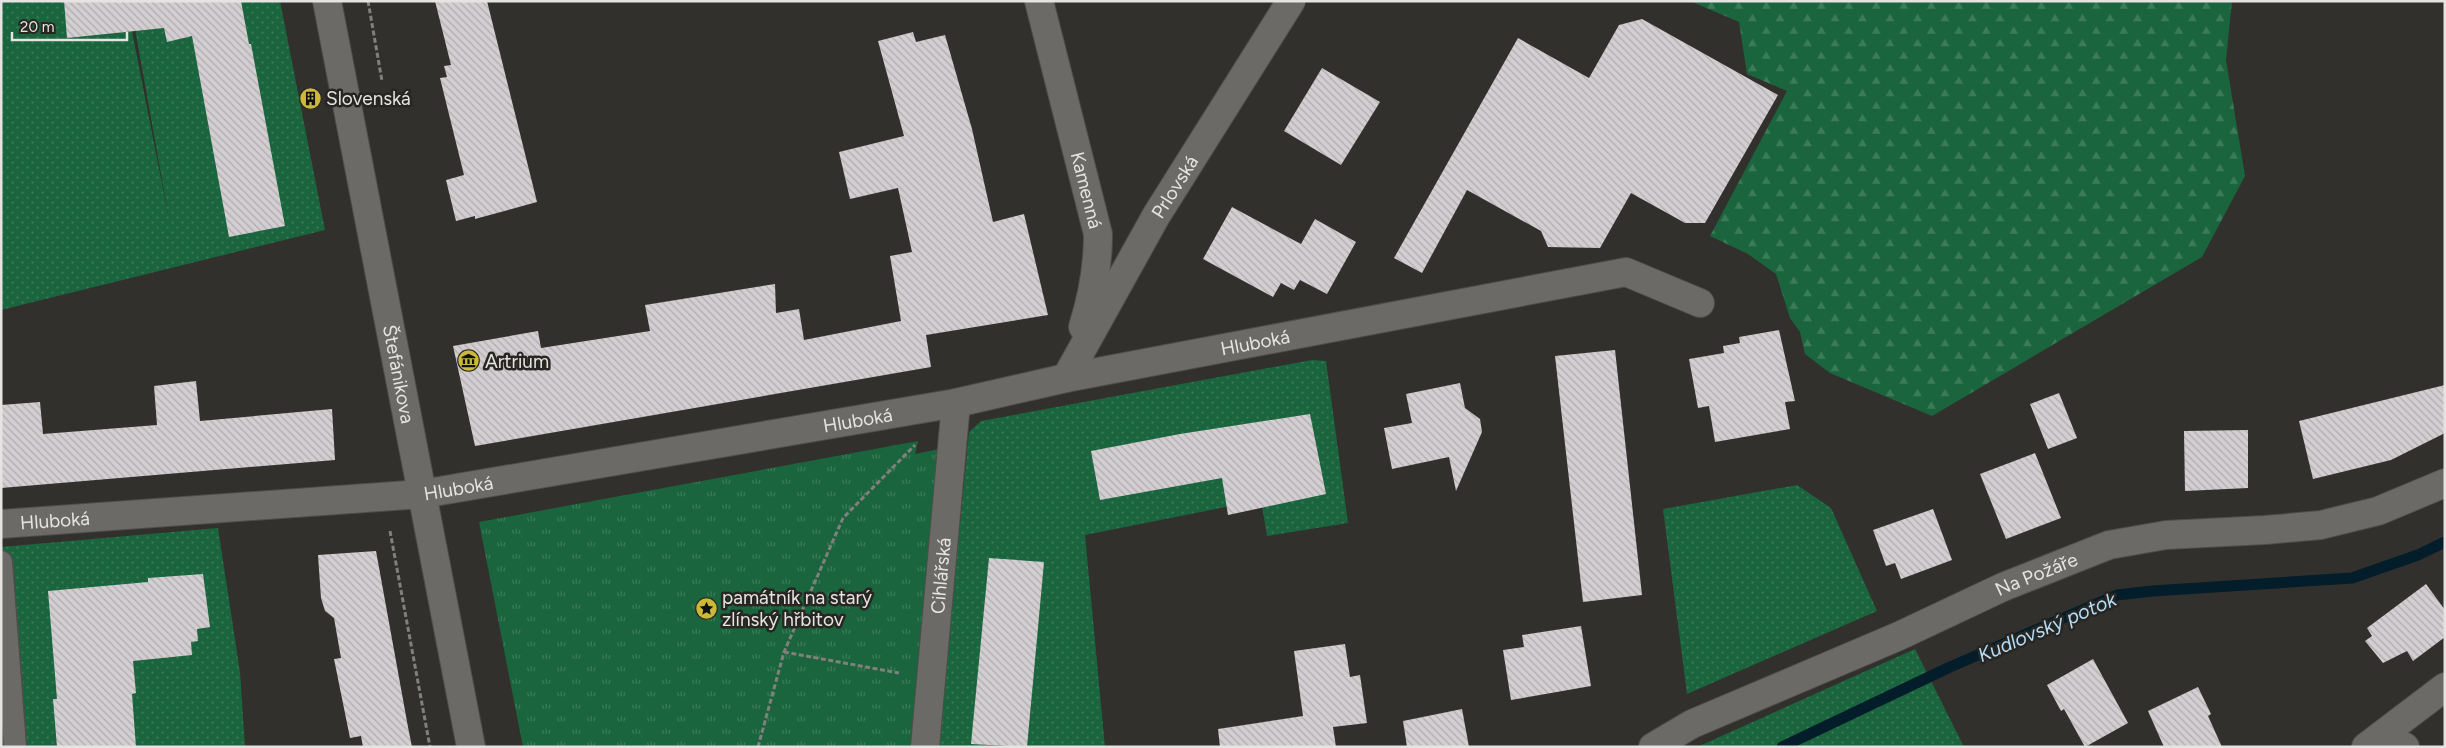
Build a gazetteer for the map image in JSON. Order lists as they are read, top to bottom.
{
  "streets": {
    "street": [
      "Prlovská",
      "Kamenná",
      "Hluboká",
      "Štefánikova",
      "Na Požáře",
      "Cihlářská"
    ]
  },
  "crossings": [
    ["Prlovská", "Kamenná"],
    ["Prlovská", "Hluboká"],
    ["Kamenná", "Hluboká"],
    ["Hluboká", "Štefánikova"],
    ["Hluboká", "Cihlářská"]
  ],
  "water": ["Kudlovský potok"],
  "places": {
    "building": ["Slovenská"],
    "museum": ["Artrium"],
    "place": ["památník na starý zlínský hřbitov"]
  },
  "scale_bar": "20 m"
}
